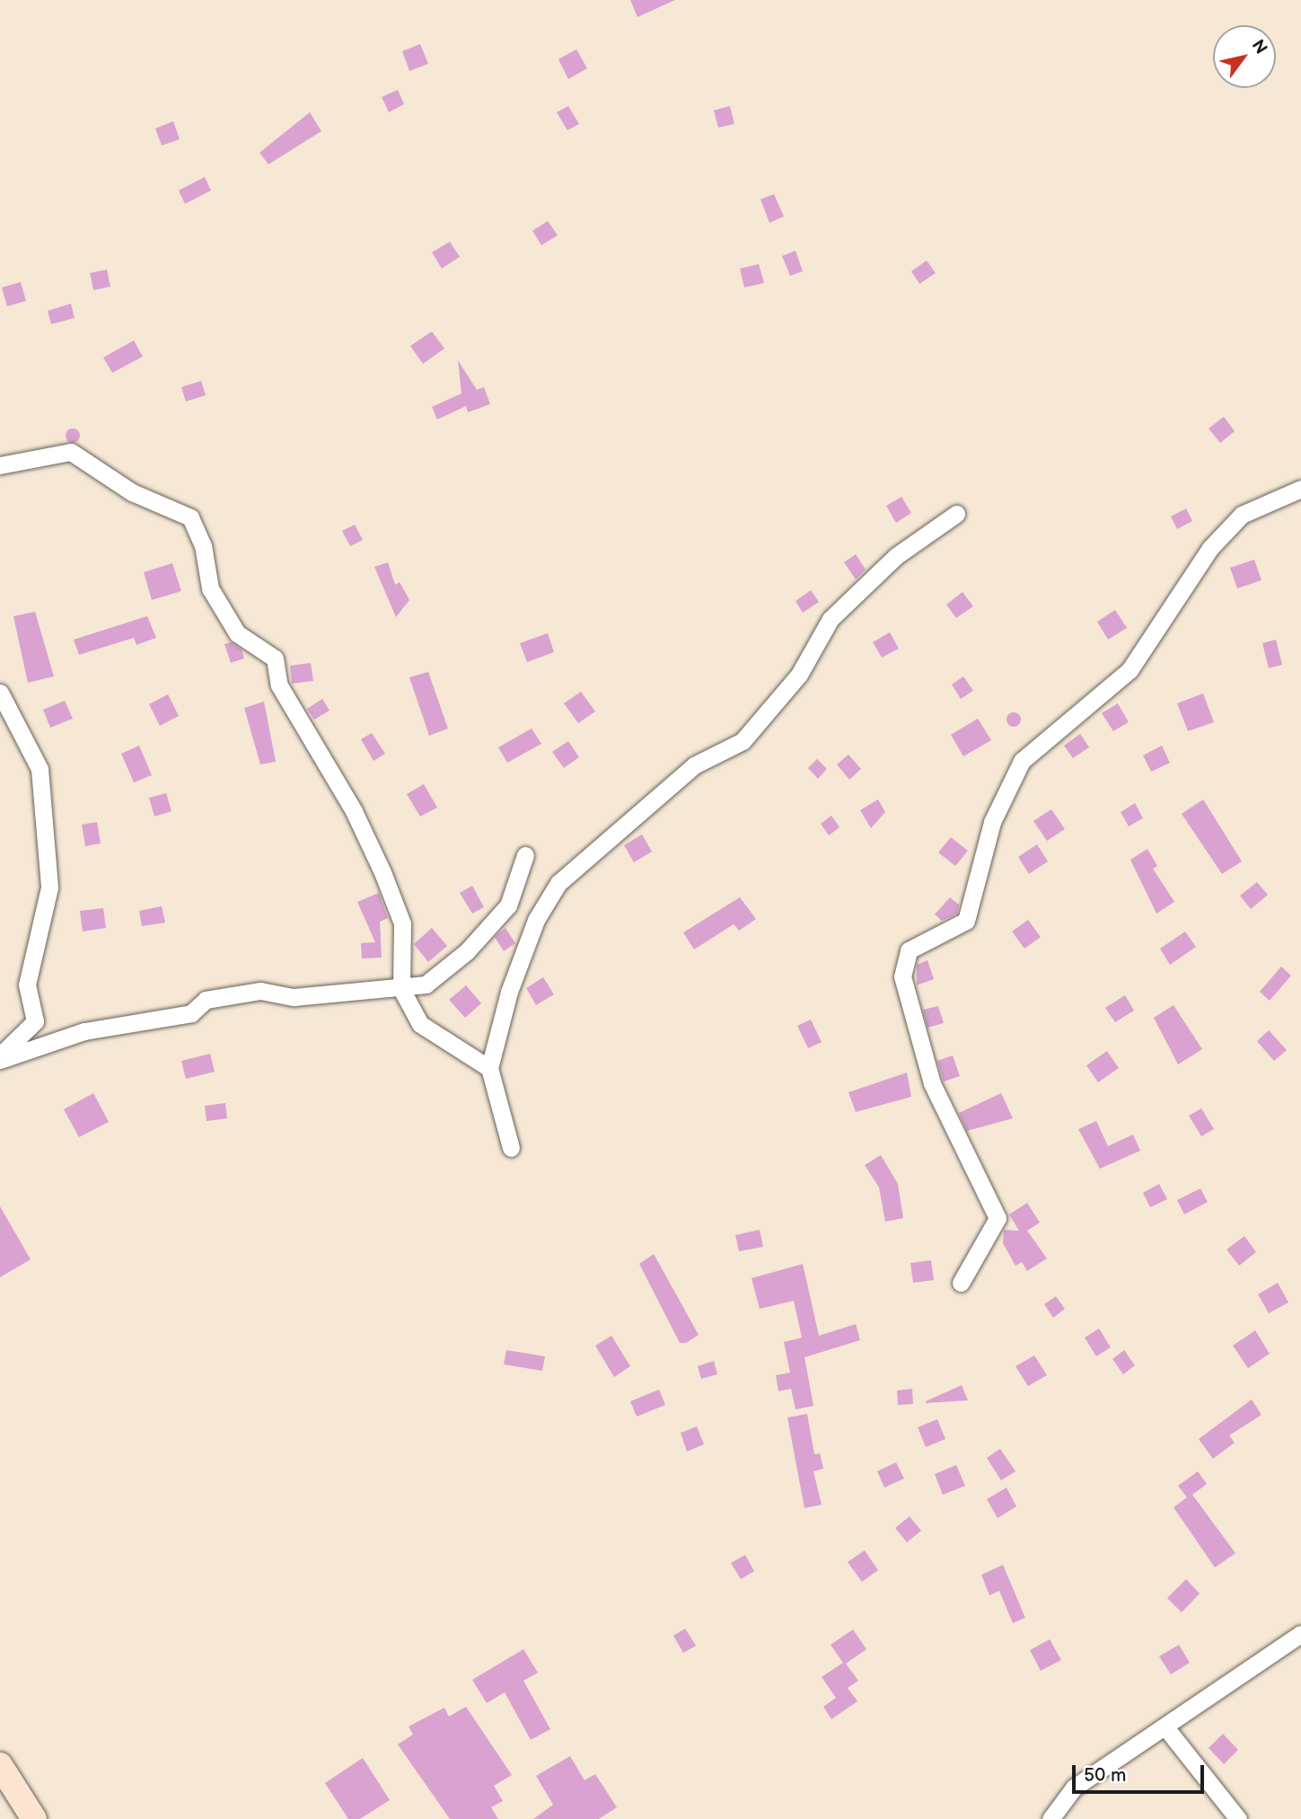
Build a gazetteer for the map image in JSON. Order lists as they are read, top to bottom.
{
  "scale_bar": "50 m",
  "north": "top right"
}
